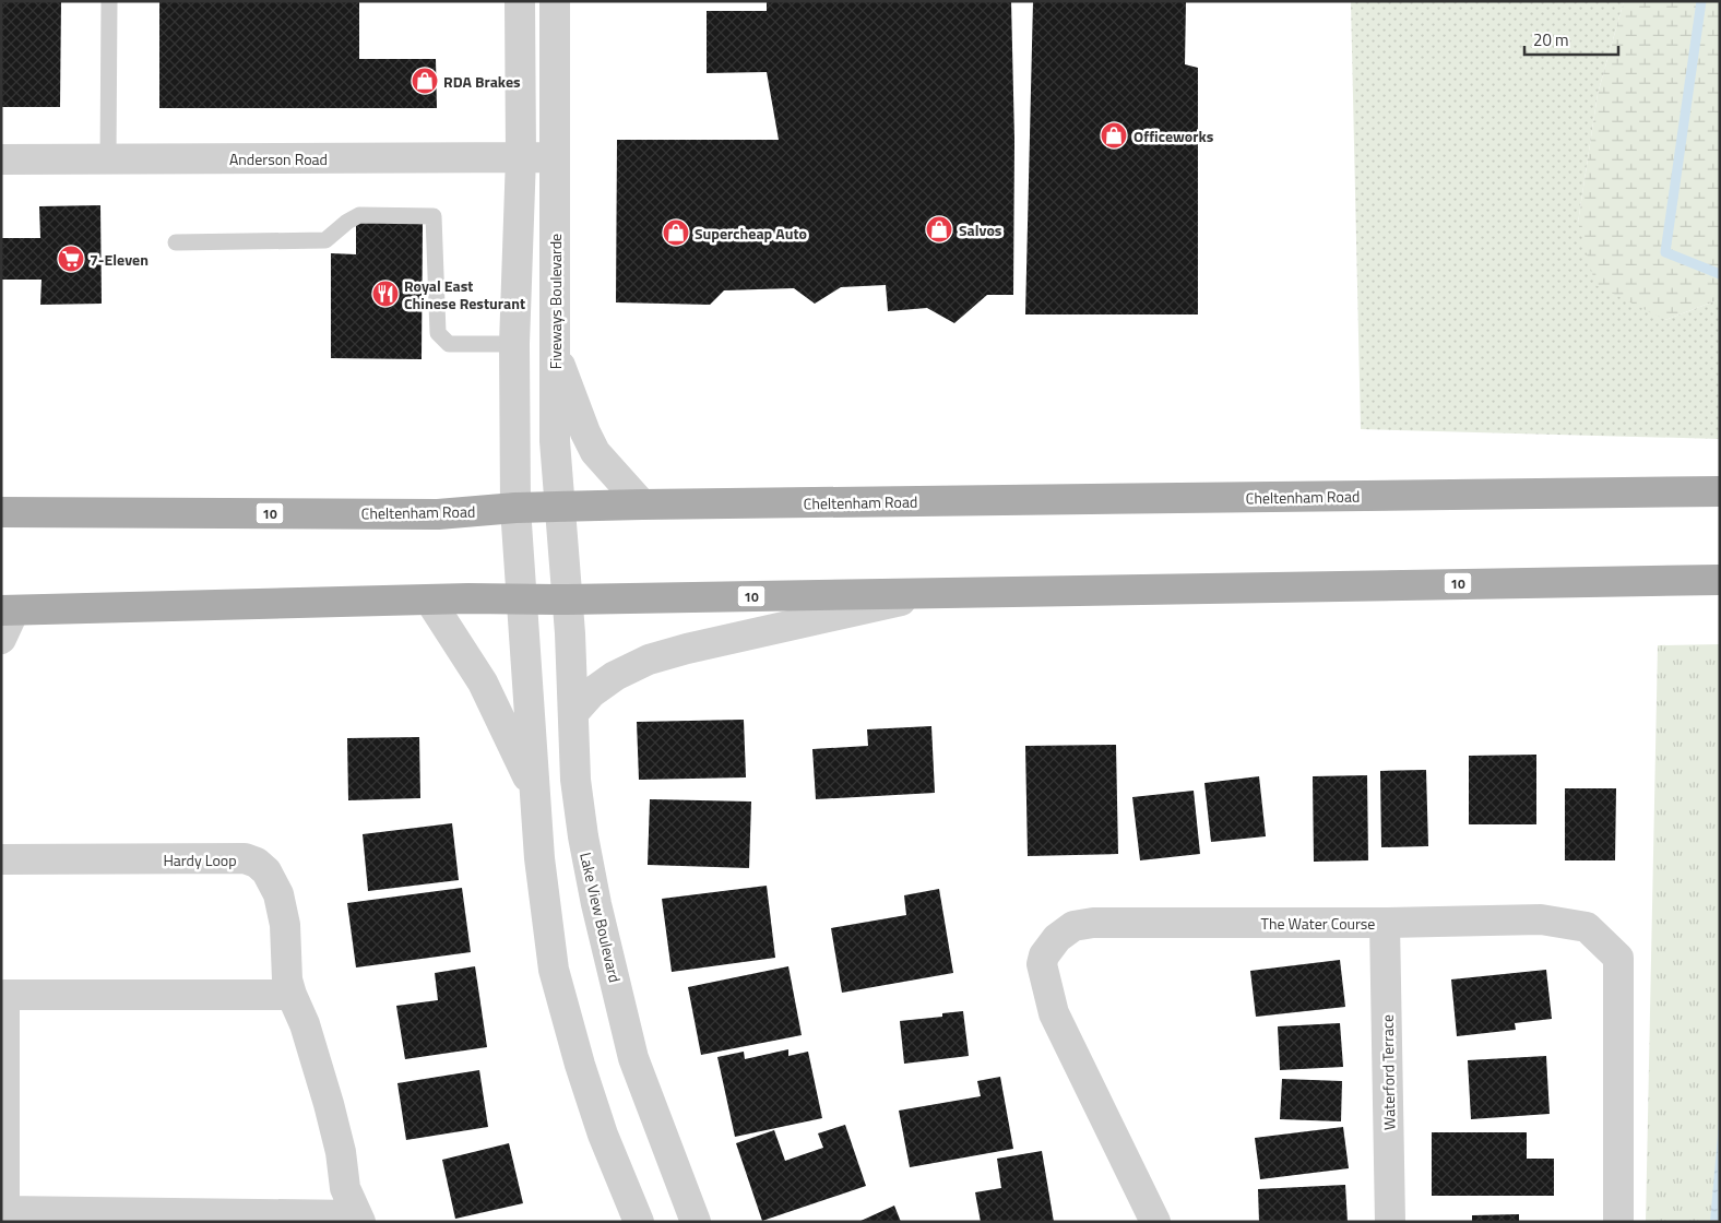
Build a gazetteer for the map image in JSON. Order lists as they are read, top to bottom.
{
  "streets": {
    "main road": ["Cheltenham Road", "10"],
    "street": [
      "Anderson Road",
      "Fiveways Boulevarde",
      "Hardy Loop",
      "Lake View Boulevard",
      "The Water Course",
      "Waterford Terrace"
    ]
  },
  "crossings": [
    ["Anderson Road", "Fiveways Boulevarde"],
    ["Fiveways Boulevarde", "Cheltenham Road"],
    ["Fiveways Boulevarde", "10"],
    ["Fiveways Boulevarde", "Lake View Boulevard"],
    ["10", "Lake View Boulevard"],
    ["The Water Course", "Waterford Terrace"]
  ],
  "places": {
    "shop": [
      "RDA Brakes",
      "Officeworks",
      "Salvos",
      "Supercheap Auto"
    ],
    "supermarket": ["7-Eleven"],
    "restaurant": ["Royal East Chinese Resturant"]
  },
  "scale_bar": "20 m"
}
